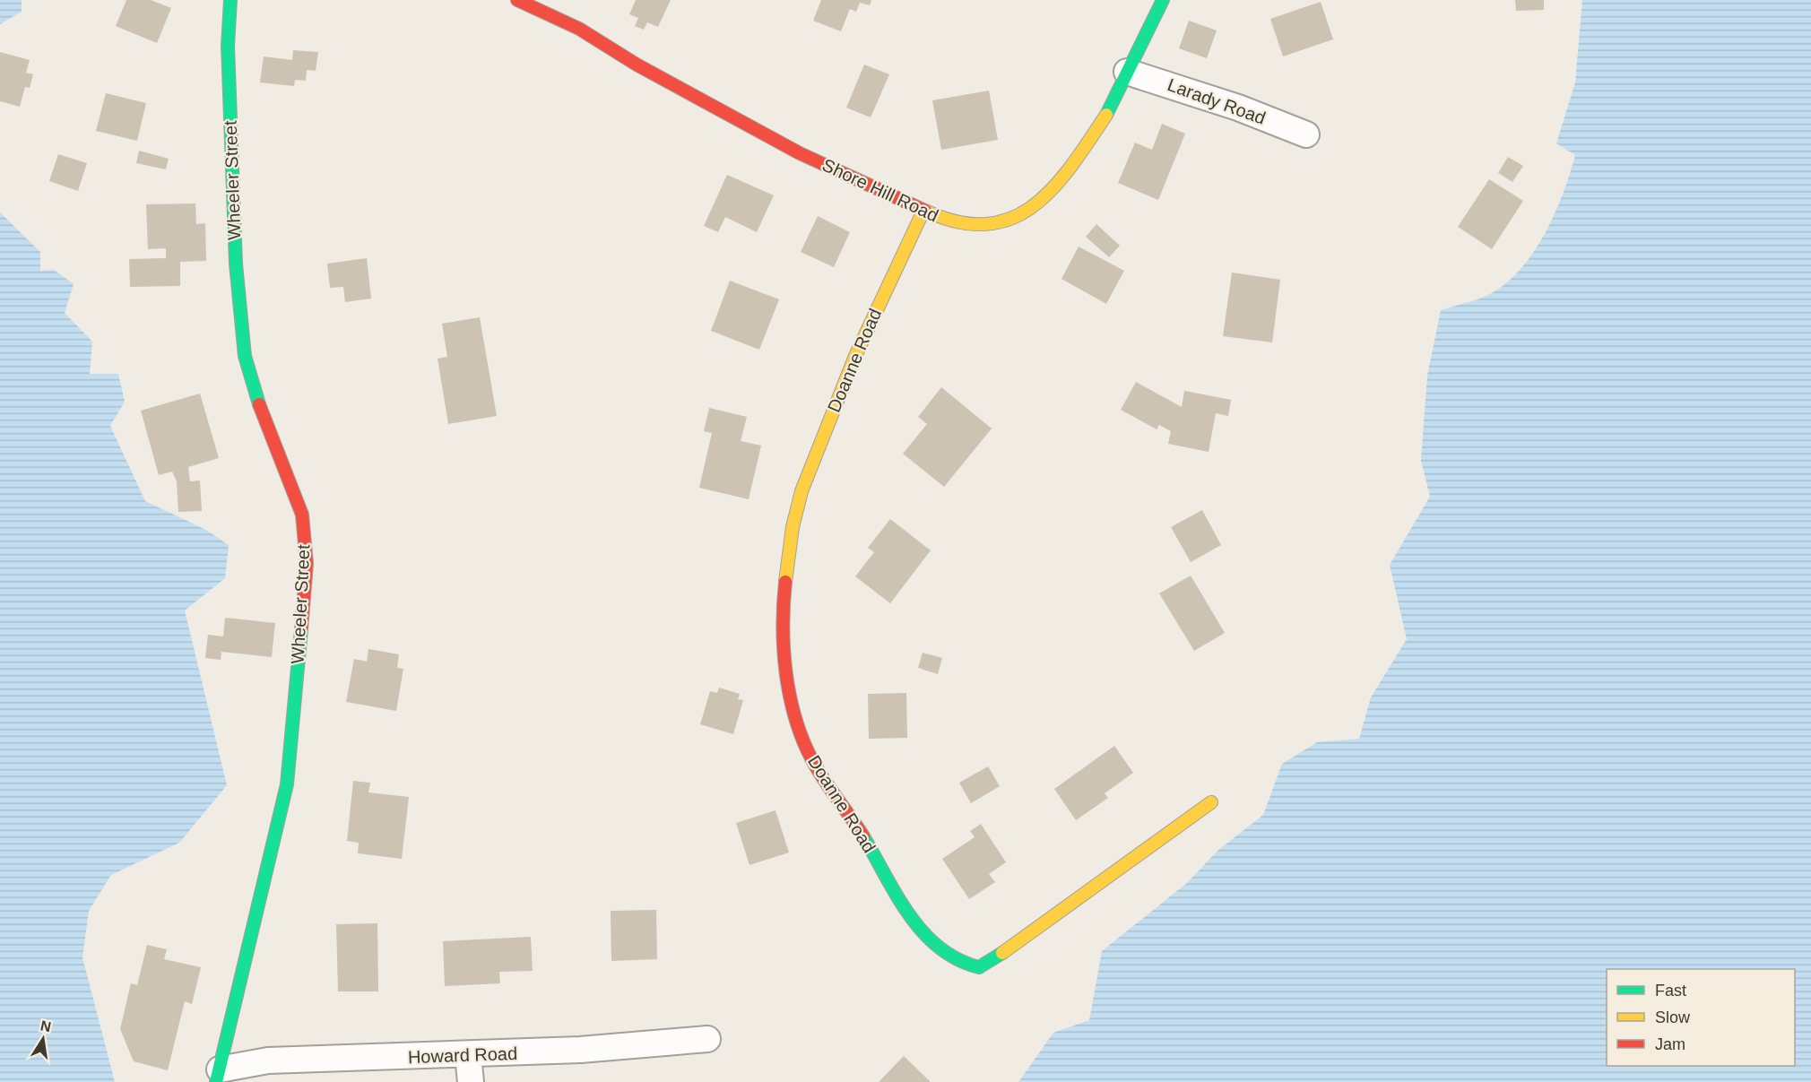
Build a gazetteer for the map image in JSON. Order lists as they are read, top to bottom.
{
  "streets": {
    "street": [
      "Larady Road",
      "Wheeler Street",
      "Shore Hill Road",
      "Doanne Road",
      "Howard Road"
    ]
  },
  "crossings": [
    ["Larady Road", "Shore Hill Road"],
    ["Wheeler Street", "Howard Road"],
    ["Shore Hill Road", "Doanne Road"]
  ],
  "legend": ["Fast", "Slow", "Jam"],
  "north": "top"
}
